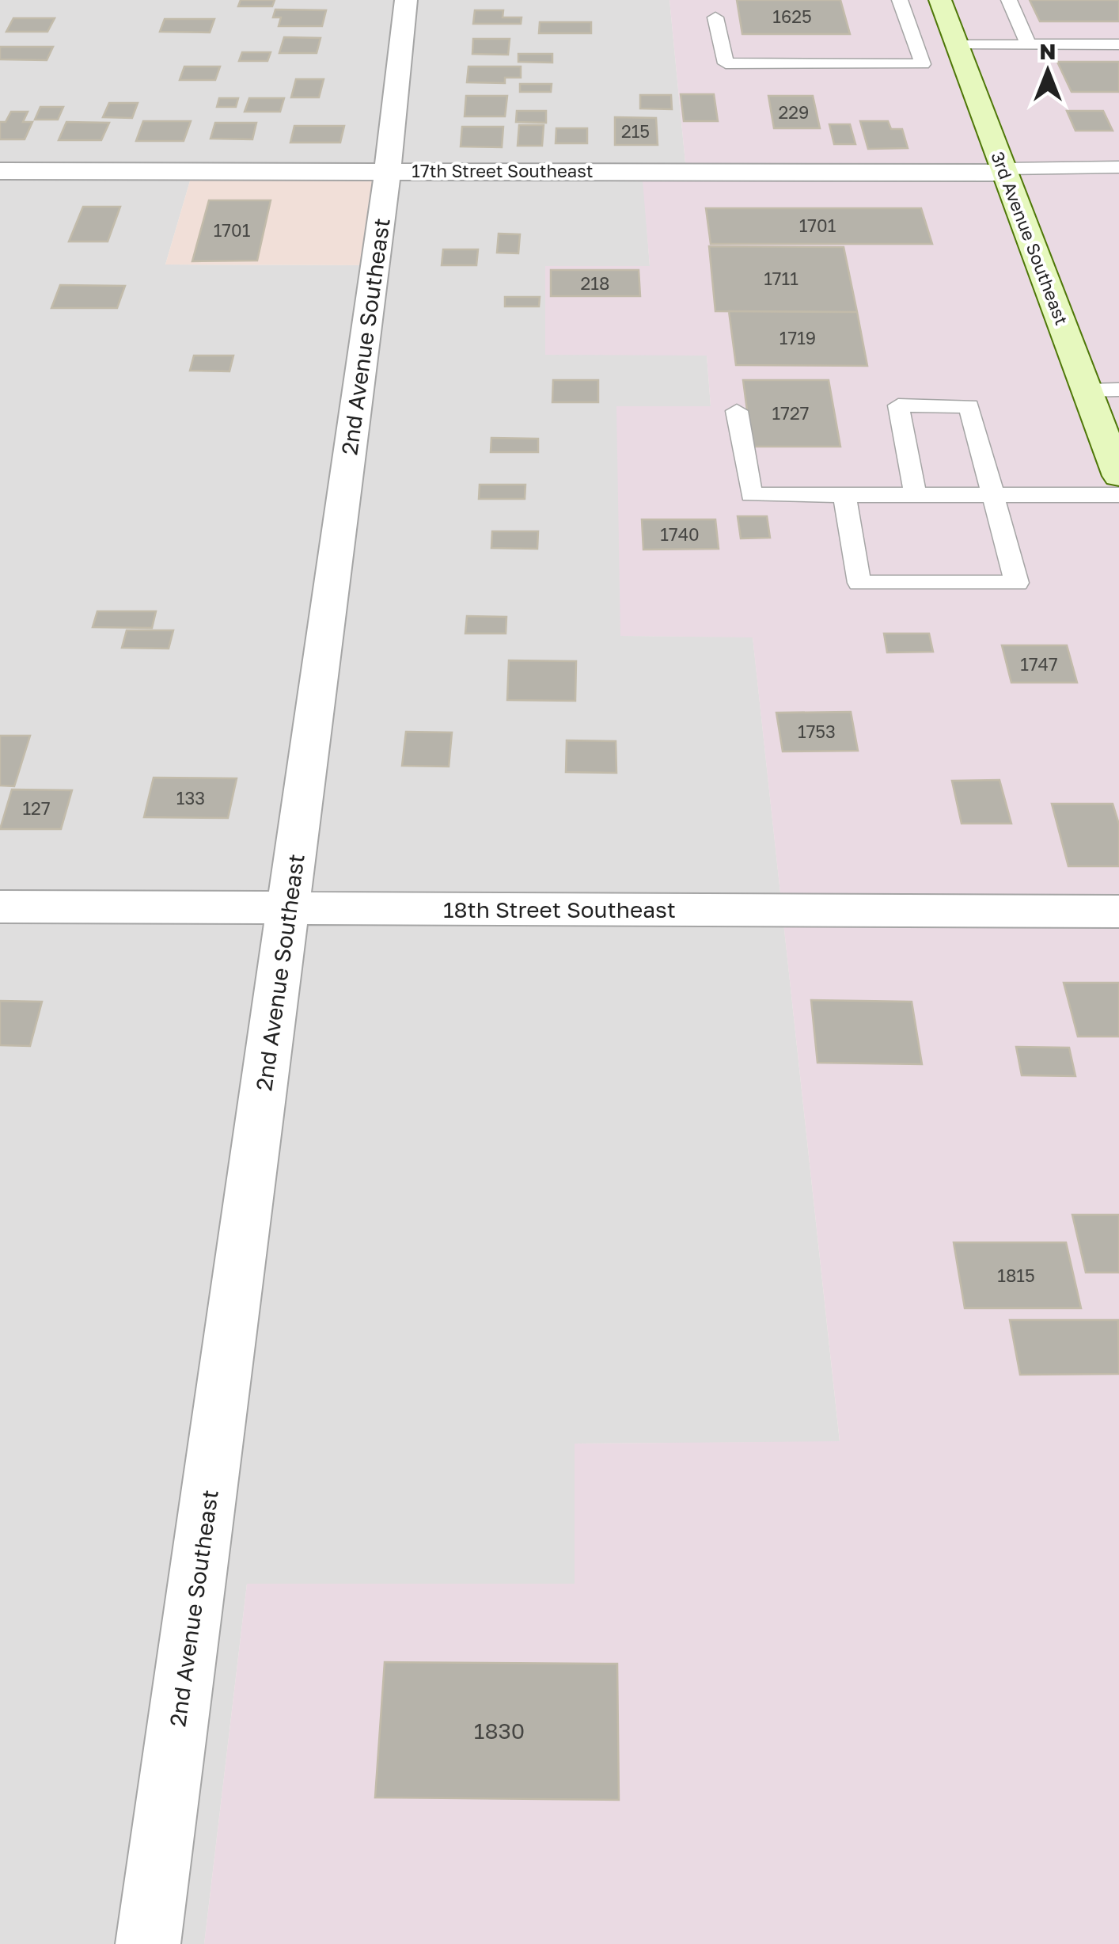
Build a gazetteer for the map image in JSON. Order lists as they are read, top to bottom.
{
  "streets": {
    "main road": ["3rd Avenue Southeast"],
    "street": ["17th Street Southeast", "2nd Avenue Southeast", "18th Street Southeast"]
  },
  "crossings": [
    ["17th Street Southeast", "3rd Avenue Southeast"],
    ["17th Street Southeast", "2nd Avenue Southeast"],
    ["2nd Avenue Southeast", "18th Street Southeast"]
  ],
  "house_numbers": [
    "1625",
    "229",
    "215",
    "1701",
    "1701",
    "1711",
    "218",
    "1719",
    "1727",
    "1740",
    "1747",
    "1753",
    "133",
    "127",
    "1815",
    "1830"
  ],
  "north": "top"
}
